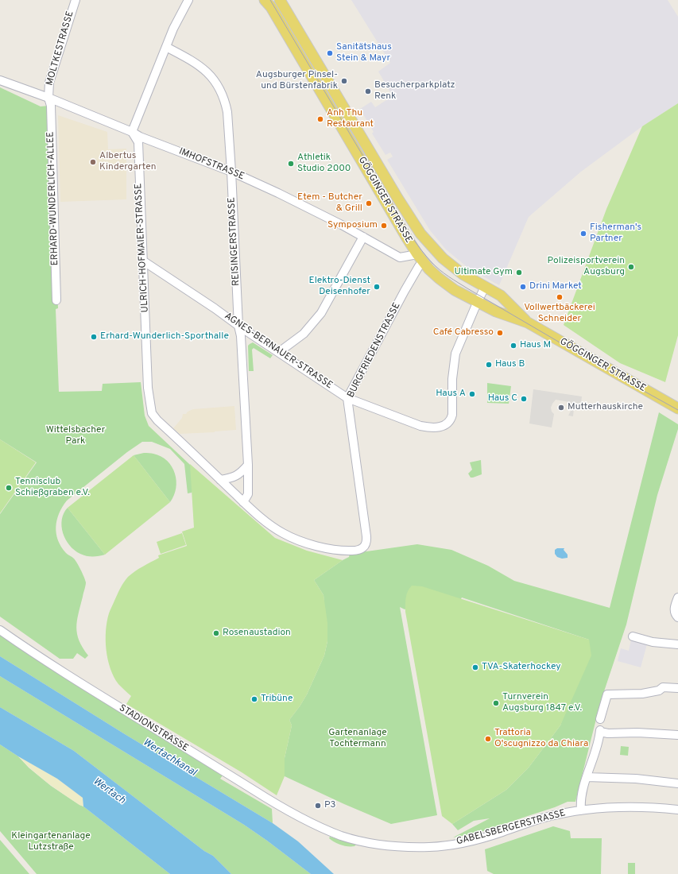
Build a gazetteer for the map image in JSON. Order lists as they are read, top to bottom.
{
  "streets": {
    "main road": ["GÖGGINGER STRASSE"],
    "street": [
      "MOLTKESTRASSE",
      "IMHOFSTRASSE",
      "ERHARD-WUNDERLICH-ALLEE",
      "REISINGERSTRASSE",
      "ULRICH-HOFMAIER-STRASSE",
      "BURGFRIEDENSTRASSE",
      "AGNES-BERNAUER-STRASSE",
      "STADIONSTRASSE",
      "GABELSBERGERSTRASSE"
    ]
  },
  "crossings": [
    ["MOLTKESTRASSE", "IMHOFSTRASSE"],
    ["MOLTKESTRASSE", "ERHARD-WUNDERLICH-ALLEE"],
    ["IMHOFSTRASSE", "ERHARD-WUNDERLICH-ALLEE"],
    ["IMHOFSTRASSE", "GÖGGINGER STRASSE"],
    ["IMHOFSTRASSE", "REISINGERSTRASSE"],
    ["IMHOFSTRASSE", "ULRICH-HOFMAIER-STRASSE"],
    ["IMHOFSTRASSE", "BURGFRIEDENSTRASSE"],
    ["GÖGGINGER STRASSE", "BURGFRIEDENSTRASSE"],
    ["GÖGGINGER STRASSE", "AGNES-BERNAUER-STRASSE"],
    ["REISINGERSTRASSE", "BURGFRIEDENSTRASSE"],
    ["REISINGERSTRASSE", "AGNES-BERNAUER-STRASSE"],
    ["ULRICH-HOFMAIER-STRASSE", "AGNES-BERNAUER-STRASSE"],
    ["BURGFRIEDENSTRASSE", "AGNES-BERNAUER-STRASSE"],
    ["STADIONSTRASSE", "GABELSBERGERSTRASSE"]
  ],
  "water": ["Wertachkanal", "Wertach"],
  "parks": ["Wittelsbacher Park", "Gartenanlage Tochtermann", "Kleingartenanlage Lutzstraße"],
  "places": [
    "Sanitätshaus Stein & Mayr",
    "Augsburger Pinsel- und Bürstenfabrik",
    "Besucherparkplatz Renk",
    "Anh Thu Restaurant",
    "Albertus Kindergarten",
    "Athletik Studio 2000",
    "Etem - Butcher & Grill",
    "Symposium",
    "Fisherman's Partner",
    "Polizeisportverein Augsburg",
    "Ultimate Gym",
    "Elektro-Dienst Deisenhofer",
    "Drini Market",
    "Vollwertbäckerei Schneider",
    "Café Cabresso",
    "Erhard-Wunderlich-Sporthalle",
    "Haus M",
    "Haus B",
    "Haus A",
    "Haus C",
    "Mutterhauskirche",
    "Tennisclub Schießgraben e.V.",
    "Rosenaustadion",
    "TVA-Skaterhockey",
    "Tribüne",
    "Turnverein Augsburg 1847 e.V.",
    "Trattoria O'scugnizzo da Chiara",
    "P3"
  ]
}
